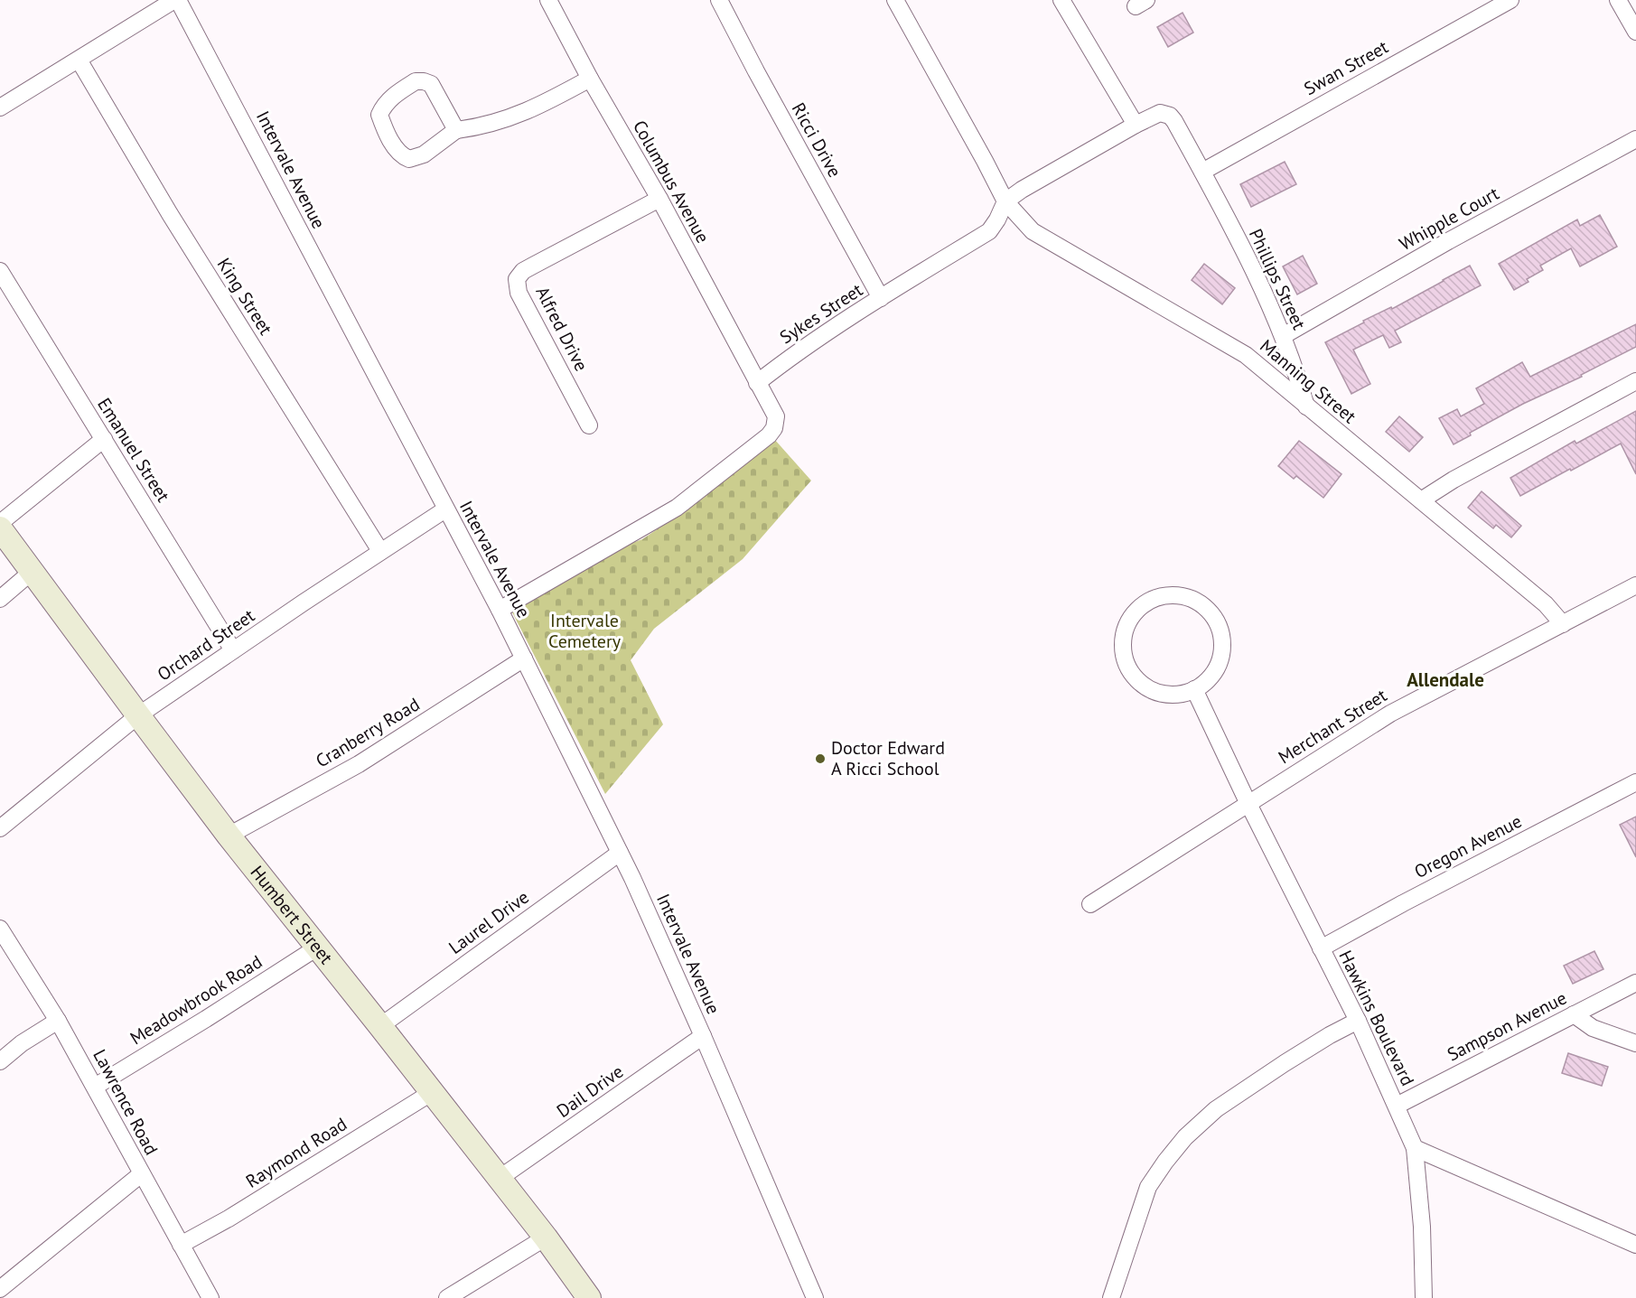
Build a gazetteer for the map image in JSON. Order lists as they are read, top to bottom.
{
  "streets": {
    "street": [
      "Swan Street",
      "Ricci Drive",
      "Intervale Avenue",
      "Columbus Avenue",
      "Whipple Court",
      "Phillips Street",
      "King Street",
      "Sykes Street",
      "Alfred Drive",
      "Manning Street",
      "Emanuel Street",
      "Orchard Street",
      "Merchant Street",
      "Cranberry Road",
      "Oregon Avenue",
      "Humbert Street",
      "Laurel Drive",
      "Meadowbrook Road",
      "Hawkins Boulevard",
      "Sampson Avenue",
      "Dail Drive",
      "Lawrence Road",
      "Raymond Road"
    ]
  },
  "crossings": [
    ["Swan Street", "Phillips Street"],
    ["Swan Street", "Sykes Street"],
    ["Ricci Drive", "Sykes Street"],
    ["Intervale Avenue", "Orchard Street"],
    ["Intervale Avenue", "Cranberry Road"],
    ["Intervale Avenue", "Laurel Drive"],
    ["Intervale Avenue", "Dail Drive"],
    ["Columbus Avenue", "Sykes Street"],
    ["Columbus Avenue", "Alfred Drive"],
    ["Whipple Court", "Phillips Street"],
    ["Phillips Street", "Sykes Street"],
    ["Phillips Street", "Manning Street"],
    ["King Street", "Orchard Street"],
    ["Sykes Street", "Manning Street"],
    ["Manning Street", "Merchant Street"],
    ["Emanuel Street", "Orchard Street"],
    ["Orchard Street", "Humbert Street"],
    ["Merchant Street", "Hawkins Boulevard"],
    ["Cranberry Road", "Humbert Street"],
    ["Oregon Avenue", "Hawkins Boulevard"],
    ["Humbert Street", "Laurel Drive"],
    ["Humbert Street", "Meadowbrook Road"],
    ["Humbert Street", "Dail Drive"],
    ["Humbert Street", "Raymond Road"],
    ["Meadowbrook Road", "Lawrence Road"],
    ["Hawkins Boulevard", "Sampson Avenue"],
    ["Lawrence Road", "Raymond Road"]
  ],
  "districts": ["Allendale"],
  "parks": ["Intervale Cemetery"],
  "places": ["Doctor Edward A Ricci School"]
}
